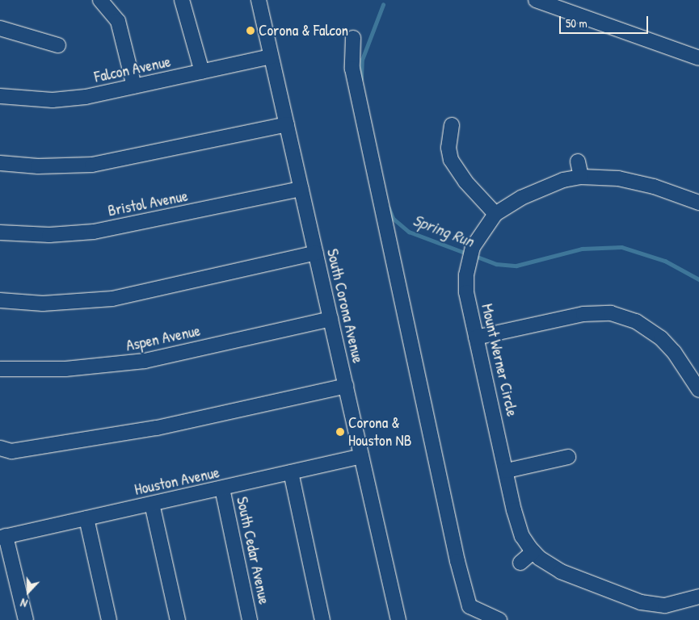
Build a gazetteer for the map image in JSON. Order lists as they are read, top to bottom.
{
  "streets": {
    "street": [
      "Falcon Avenue",
      "Bristol Avenue",
      "South Corona Avenue",
      "Aspen Avenue",
      "Mount Werner Circle",
      "Houston Avenue",
      "South Cedar Avenue"
    ]
  },
  "crossings": [
    ["Falcon Avenue", "South Corona Avenue"],
    ["Bristol Avenue", "South Corona Avenue"],
    ["South Corona Avenue", "Aspen Avenue"],
    ["South Corona Avenue", "Houston Avenue"],
    ["Houston Avenue", "South Cedar Avenue"]
  ],
  "water": ["Spring Run"],
  "places": ["Corona & Falcon", "Corona & Houston NB"],
  "scale_bar": "50 m",
  "north": "bottom"
}
